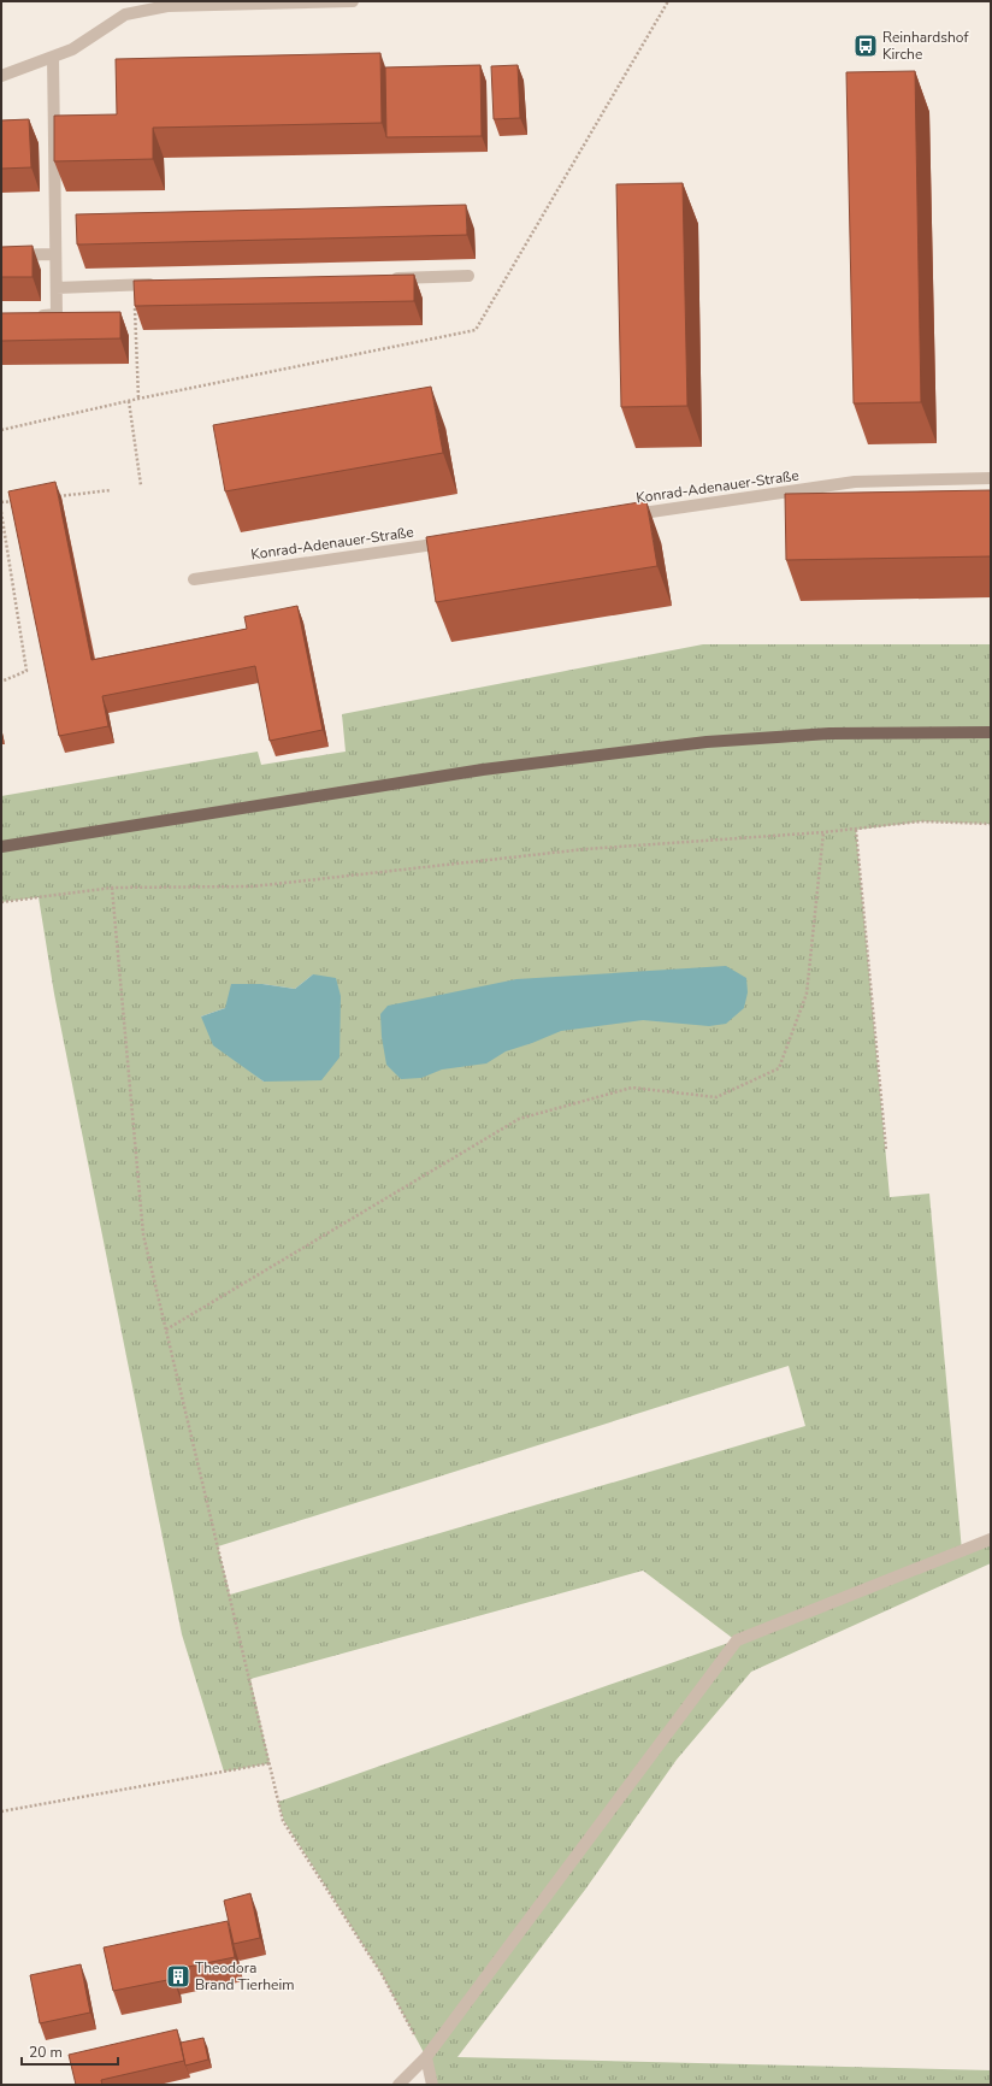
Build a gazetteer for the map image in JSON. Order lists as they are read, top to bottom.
{
  "streets": {
    "street": ["Konrad-Adenauer-Straße"]
  },
  "places": {
    "bus stop": ["Reinhardshof Kirche"],
    "building": ["Theodora Brand Tierheim"]
  },
  "scale_bar": "20 m"
}
